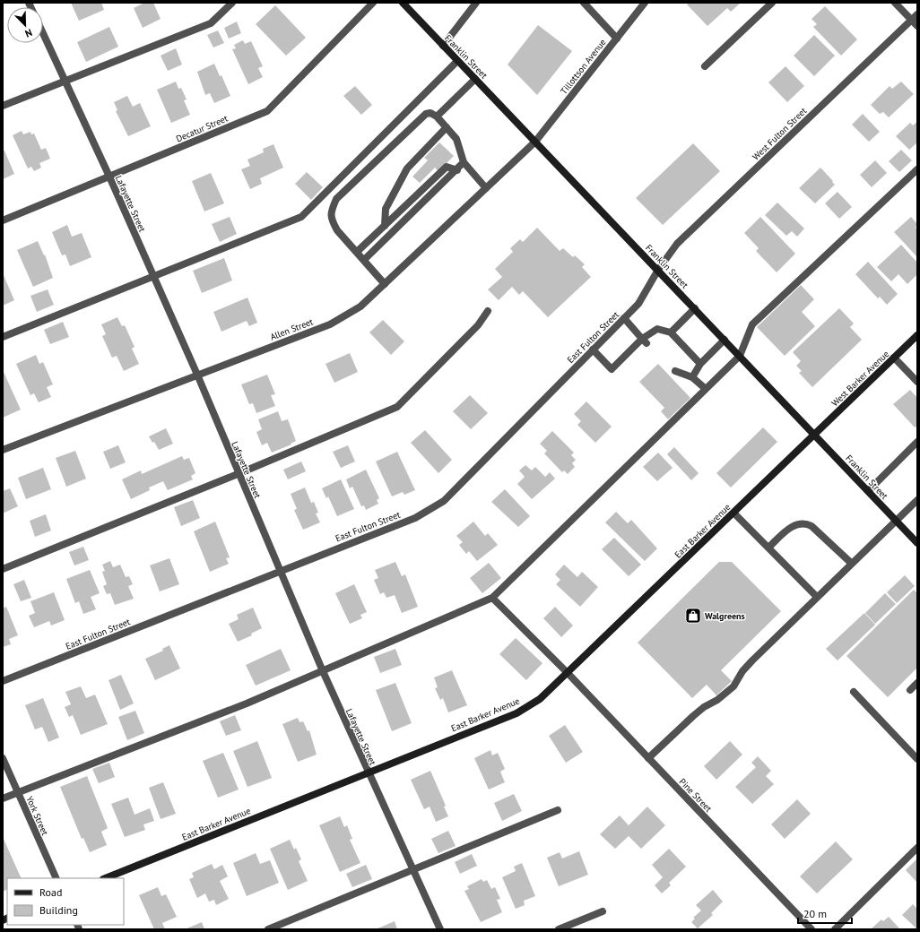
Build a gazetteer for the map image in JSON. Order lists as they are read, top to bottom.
{
  "streets": {
    "street": [
      "Franklin Street",
      "Tillottson Avenue",
      "Decatur Street",
      "West Fulton Street",
      "Lafayette Street",
      "Allen Street",
      "East Fulton Street",
      "West Barker Avenue",
      "East Barker Avenue",
      "Pine Street",
      "York Street"
    ]
  },
  "crossings": [
    ["Franklin Street", "Tillottson Avenue"],
    ["Franklin Street", "West Fulton Street"],
    ["Franklin Street", "Allen Street"],
    ["Franklin Street", "East Fulton Street"],
    ["Franklin Street", "West Barker Avenue"],
    ["Franklin Street", "East Barker Avenue"],
    ["Tillottson Avenue", "Allen Street"],
    ["Decatur Street", "Lafayette Street"],
    ["West Fulton Street", "East Fulton Street"],
    ["Lafayette Street", "Allen Street"],
    ["Lafayette Street", "East Fulton Street"],
    ["Lafayette Street", "East Barker Avenue"],
    ["West Barker Avenue", "East Barker Avenue"],
    ["East Barker Avenue", "Pine Street"]
  ],
  "places": {
    "shop": ["Walgreens"]
  },
  "legend": ["Road", "Building"],
  "scale_bar": "20 m",
  "north": "bottom right"
}
